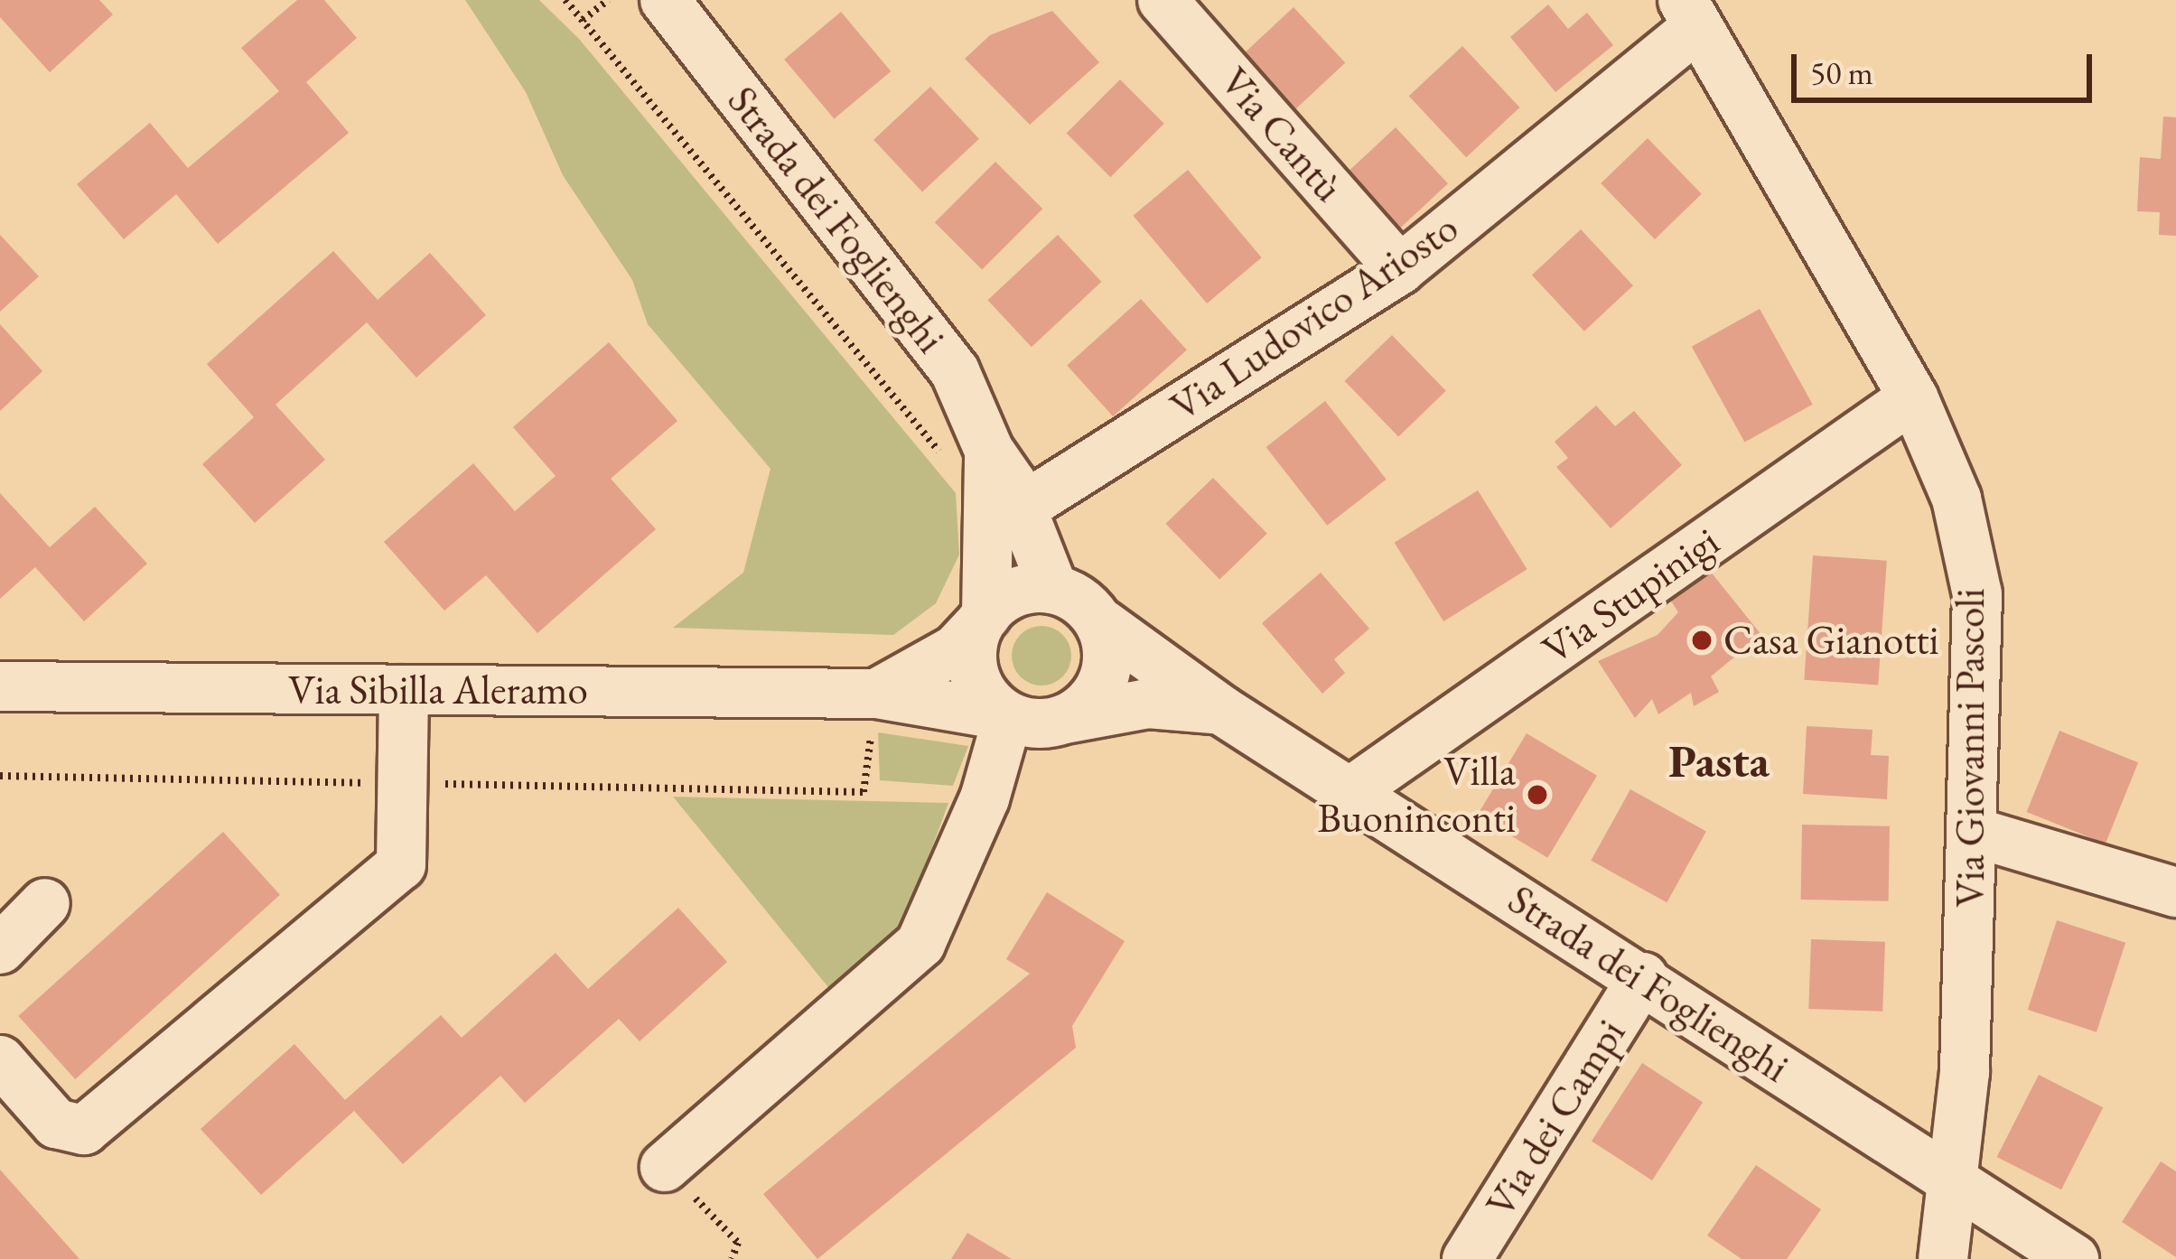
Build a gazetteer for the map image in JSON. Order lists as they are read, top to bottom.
{
  "streets": {
    "street": [
      "Via Cantù",
      "Strada dei Foglienghi",
      "Via Ludovico Ariosto",
      "Via Stupinigi",
      "Via Sibilla Aleramo",
      "Via Giovanni Pascoli",
      "Via dei Campi"
    ]
  },
  "crossings": [
    ["Via Cantù", "Via Ludovico Ariosto"],
    ["Strada dei Foglienghi", "Via Ludovico Ariosto"],
    ["Strada dei Foglienghi", "Via Stupinigi"],
    ["Strada dei Foglienghi", "Via Sibilla Aleramo"],
    ["Strada dei Foglienghi", "Via Giovanni Pascoli"],
    ["Strada dei Foglienghi", "Via dei Campi"],
    ["Via Ludovico Ariosto", "Via Giovanni Pascoli"],
    ["Via Stupinigi", "Via Giovanni Pascoli"]
  ],
  "districts": ["Pasta"],
  "places": ["Casa Gianotti", "Villa Buoninconti"],
  "scale_bar": "50 m"
}
